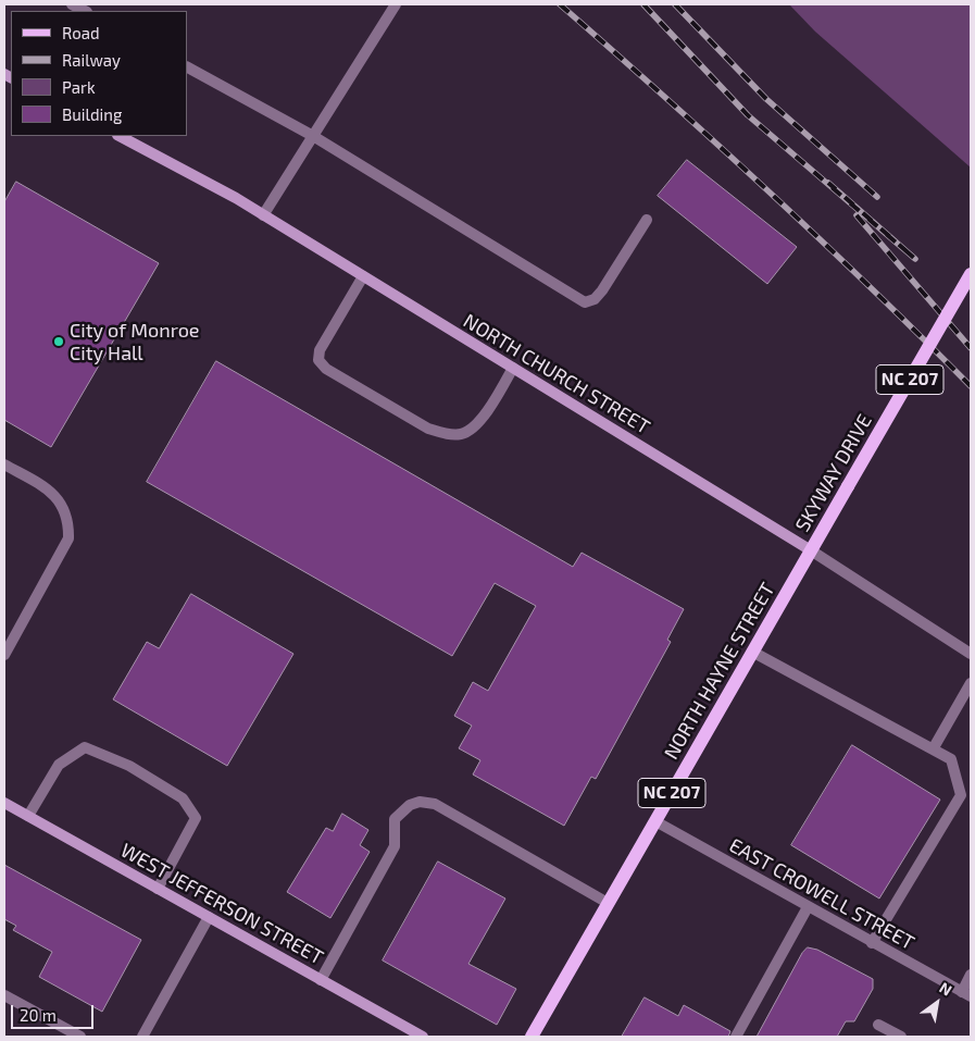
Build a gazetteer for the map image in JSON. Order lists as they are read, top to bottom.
{
  "streets": {
    "main road": [
      "NORTH CHURCH STREET",
      "NC 207",
      "SKYWAY DRIVE",
      "NORTH HAYNE STREET",
      "WEST JEFFERSON STREET"
    ],
    "street": ["EAST CROWELL STREET"]
  },
  "crossings": [
    ["NORTH CHURCH STREET", "SKYWAY DRIVE"],
    ["NORTH CHURCH STREET", "NORTH HAYNE STREET"],
    ["SKYWAY DRIVE", "NORTH HAYNE STREET"],
    ["NORTH HAYNE STREET", "EAST CROWELL STREET"]
  ],
  "places": ["City of Monroe City Hall"],
  "legend": [
    "Road",
    "Railway",
    "Park",
    "Building"
  ],
  "scale_bar": "20 m",
  "north": "top right"
}
